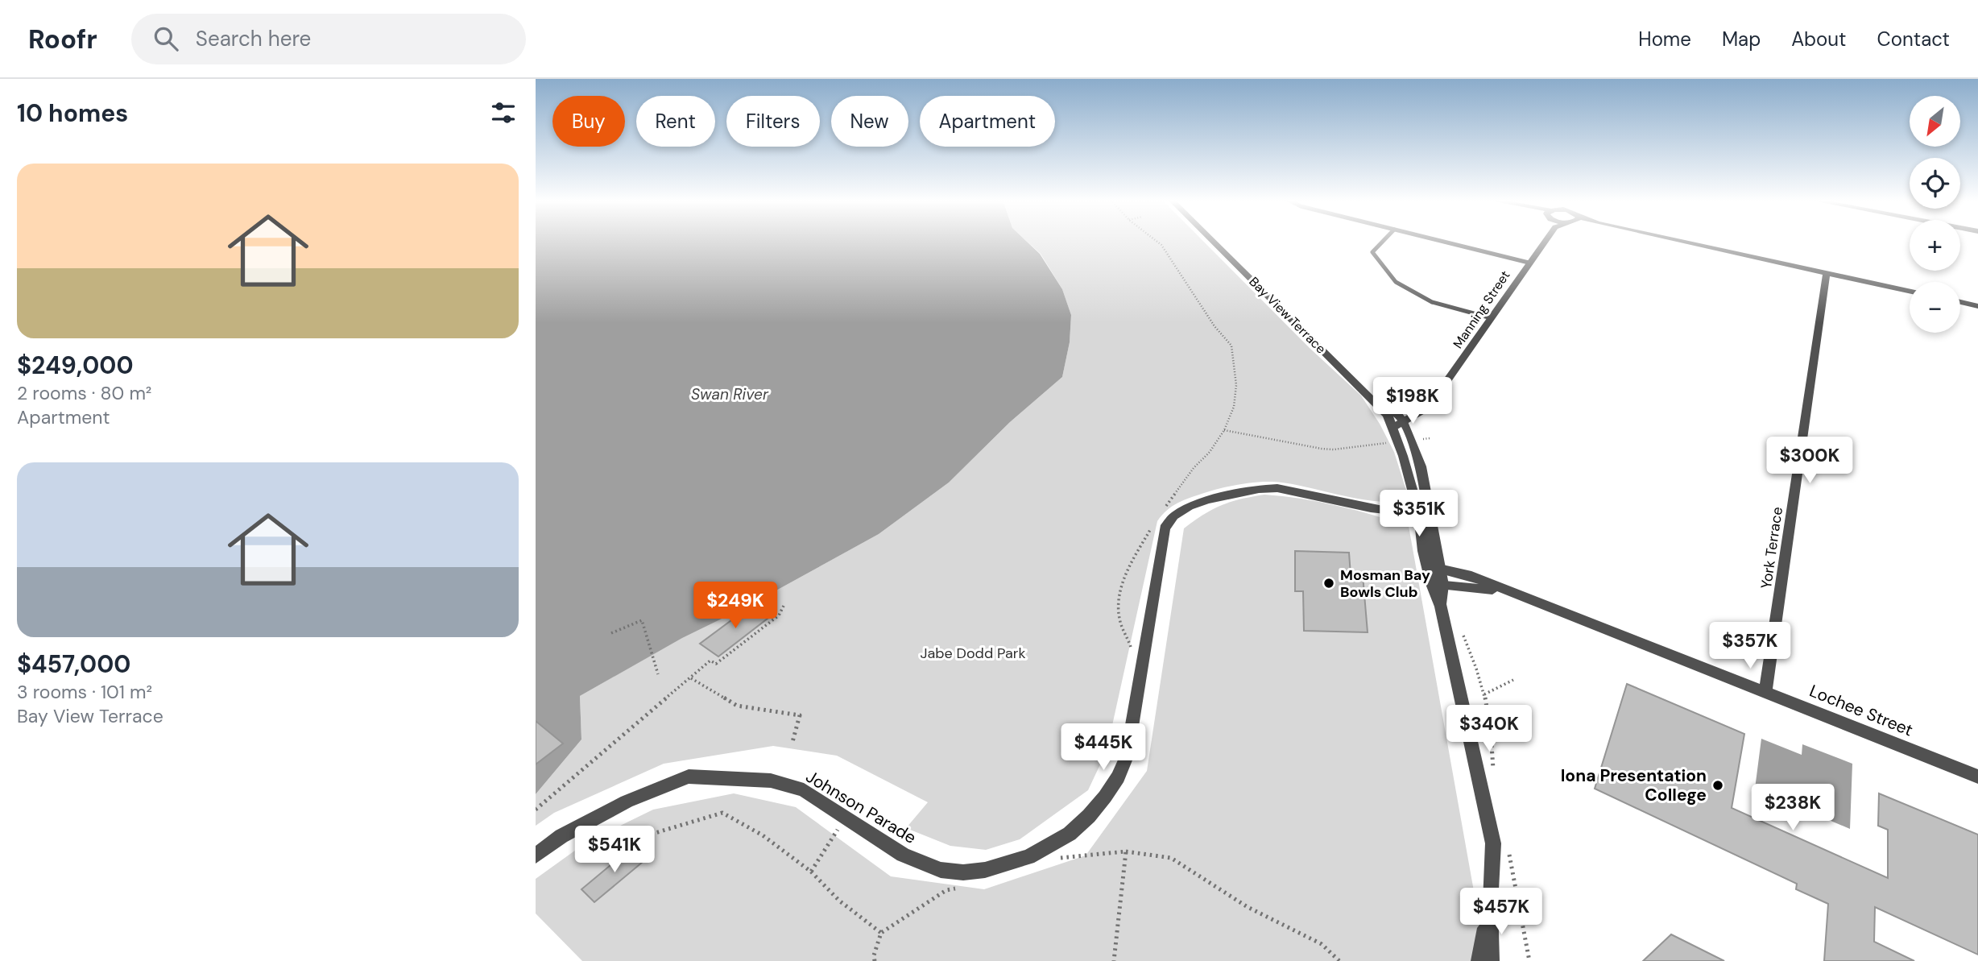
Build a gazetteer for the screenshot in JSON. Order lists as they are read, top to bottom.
{
  "streets": {
    "street": [
      "Manning Street",
      "Bay View Terrace",
      "York Terrace",
      "Lochee Street",
      "Johnson Parade"
    ]
  },
  "crossings": [
    ["Manning Street", "Bay View Terrace"],
    ["Bay View Terrace", "Lochee Street"],
    ["Bay View Terrace", "Johnson Parade"],
    ["York Terrace", "Lochee Street"]
  ],
  "water": ["Swan River"],
  "parks": ["Jabe Dodd Park"],
  "places": ["Mosman Bay Bowls Club", "Iona Presentation College"],
  "north": "bottom left",
  "page": {
    "header": "Roofr",
    "search": "Search here",
    "nav": [
      "Home",
      "Map",
      "About",
      "Contact"
    ],
    "heading": "10 homes",
    "map_buttons": ["+", "−"],
    "chip": [
      "Buy",
      "Rent",
      "Filters",
      "New",
      "Apartment"
    ],
    "list": [
      {
        "name": "$249,000",
        "note": "2 rooms · 80 m² · Apartment"
      },
      {
        "name": "$457,000",
        "note": "3 rooms · 101 m² · Bay View Terrace"
      }
    ],
    "price": [
      "$198K",
      "$300K",
      "$351K",
      "$249K",
      "$357K",
      "$340K",
      "$445K",
      "$238K",
      "$541K",
      "$457K"
    ]
  }
}
